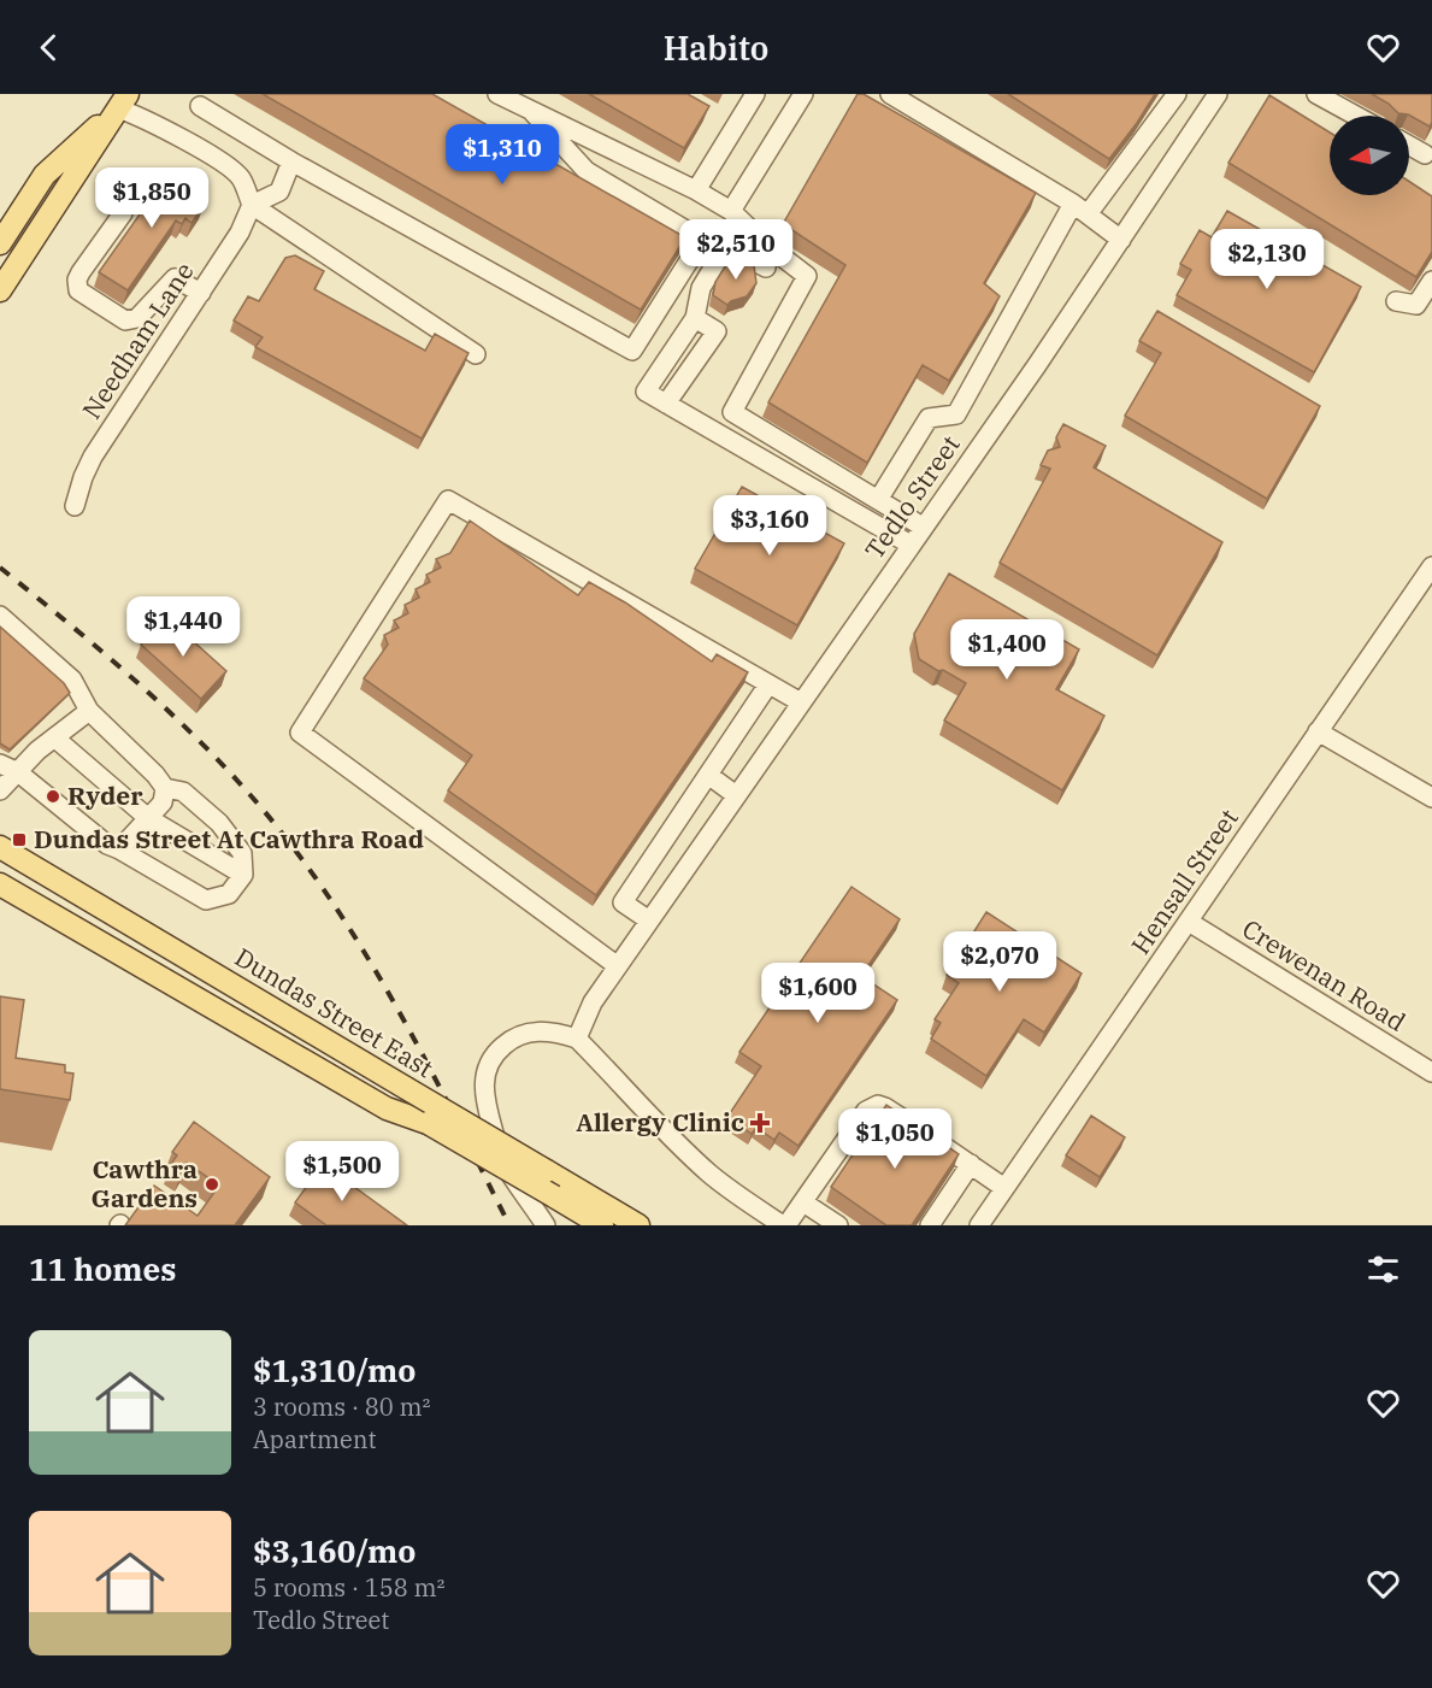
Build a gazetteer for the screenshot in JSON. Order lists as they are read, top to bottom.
{
  "streets": {
    "main road": ["Dundas Street East"],
    "street": [
      "Needham Lane",
      "Tedlo Street",
      "Hensall Street",
      "Crewenan Road"
    ]
  },
  "crossings": [
    ["Hensall Street", "Crewenan Road"]
  ],
  "places": {
    "other": ["Ryder", "Cawthra Gardens"],
    "transit": ["Dundas Street At Cawthra Road"],
    "health": ["Allergy Clinic"]
  },
  "north": "left",
  "page": {
    "header": "Habito",
    "price": [
      "$1,310",
      "$1,850",
      "$2,510",
      "$2,130",
      "$3,160",
      "$1,440",
      "$1,400",
      "$2,070",
      "$1,600",
      "$1,050",
      "$1,500"
    ],
    "heading": "11 homes",
    "list": [
      {
        "name": "$1,310/mo",
        "note": "3 rooms · 80 m² · Apartment"
      },
      {
        "name": "$3,160/mo",
        "note": "5 rooms · 158 m² · Tedlo Street"
      }
    ]
  }
}
